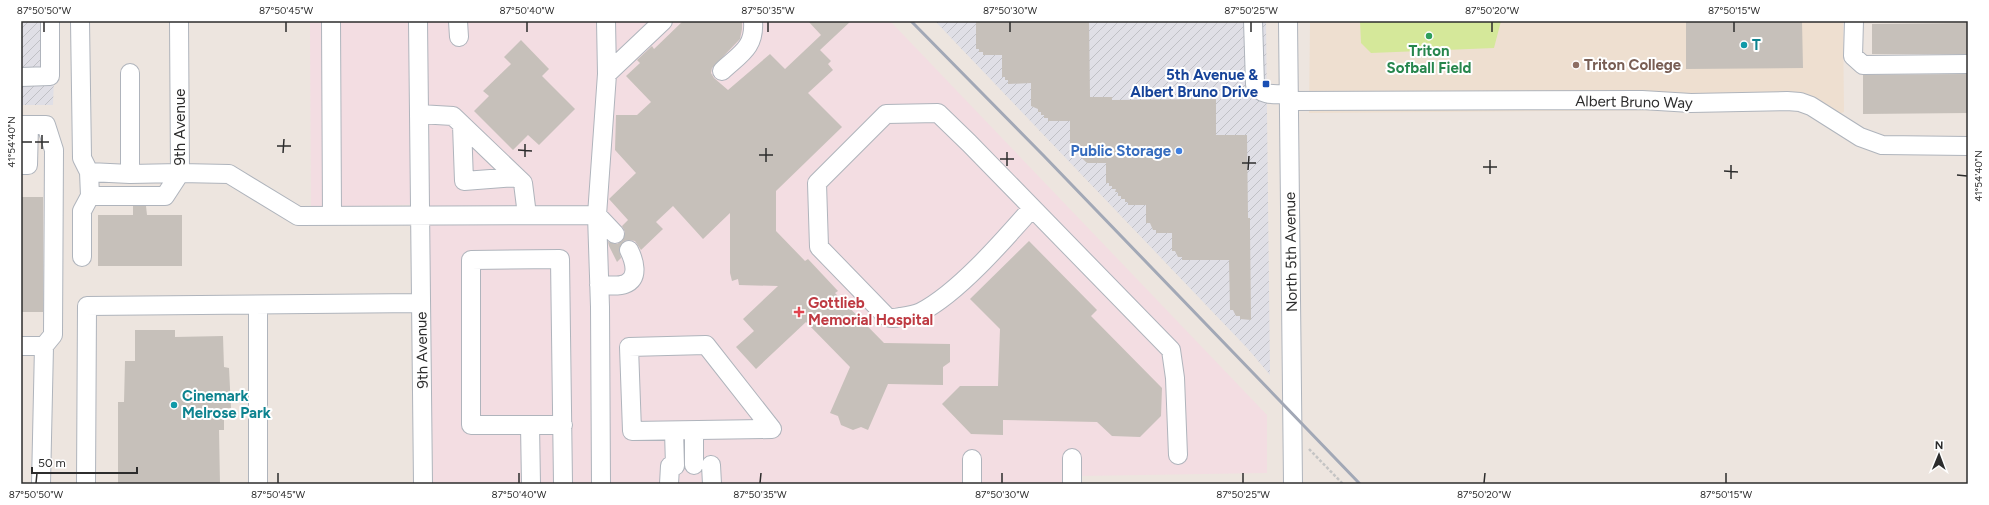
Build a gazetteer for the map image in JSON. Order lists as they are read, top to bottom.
{
  "streets": {
    "street": ["Albert Bruno Way", "9th Avenue", "North 5th Avenue"]
  },
  "crossings": [
    ["Albert Bruno Way", "North 5th Avenue"]
  ],
  "places": {
    "other": [
      "Triton Sofball Field",
      "T",
      "Triton College",
      "Public Storage",
      "Cinemark Melrose Park"
    ],
    "transit": ["5th Avenue & Albert Bruno Drive"],
    "health": ["Gottlieb Memorial Hospital"]
  },
  "scale_bar": "50 m",
  "north": "top",
  "coordinates": [
    "87°50'50\"W",
    "87°50'45\"W",
    "87°50'40\"W",
    "87°50'35\"W",
    "87°50'30\"W",
    "87°50'25\"W",
    "87°50'20\"W",
    "87°50'15\"W",
    "41°54'40\"N"
  ]
}
